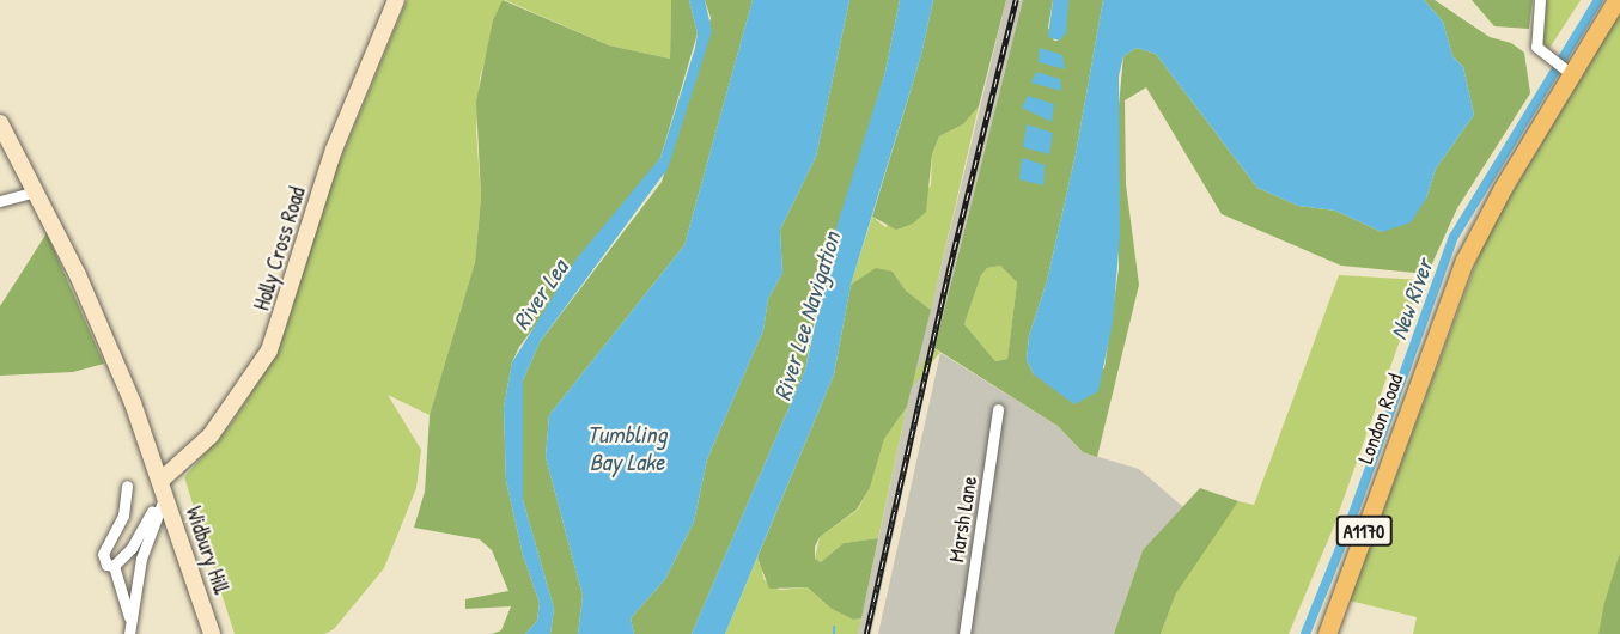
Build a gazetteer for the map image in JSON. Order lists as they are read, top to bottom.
{
  "streets": {
    "main road": ["London Road", "A1170"],
    "street": ["Holly Cross Road", "Marsh Lane", "Widbury Hill"]
  },
  "crossings": [
    ["Holly Cross Road", "Widbury Hill"],
    ["London Road", "A1170"]
  ],
  "water": [
    "River Lea",
    "New River",
    "River Lee Navigation",
    "Tumbling Bay Lake"
  ]
}
